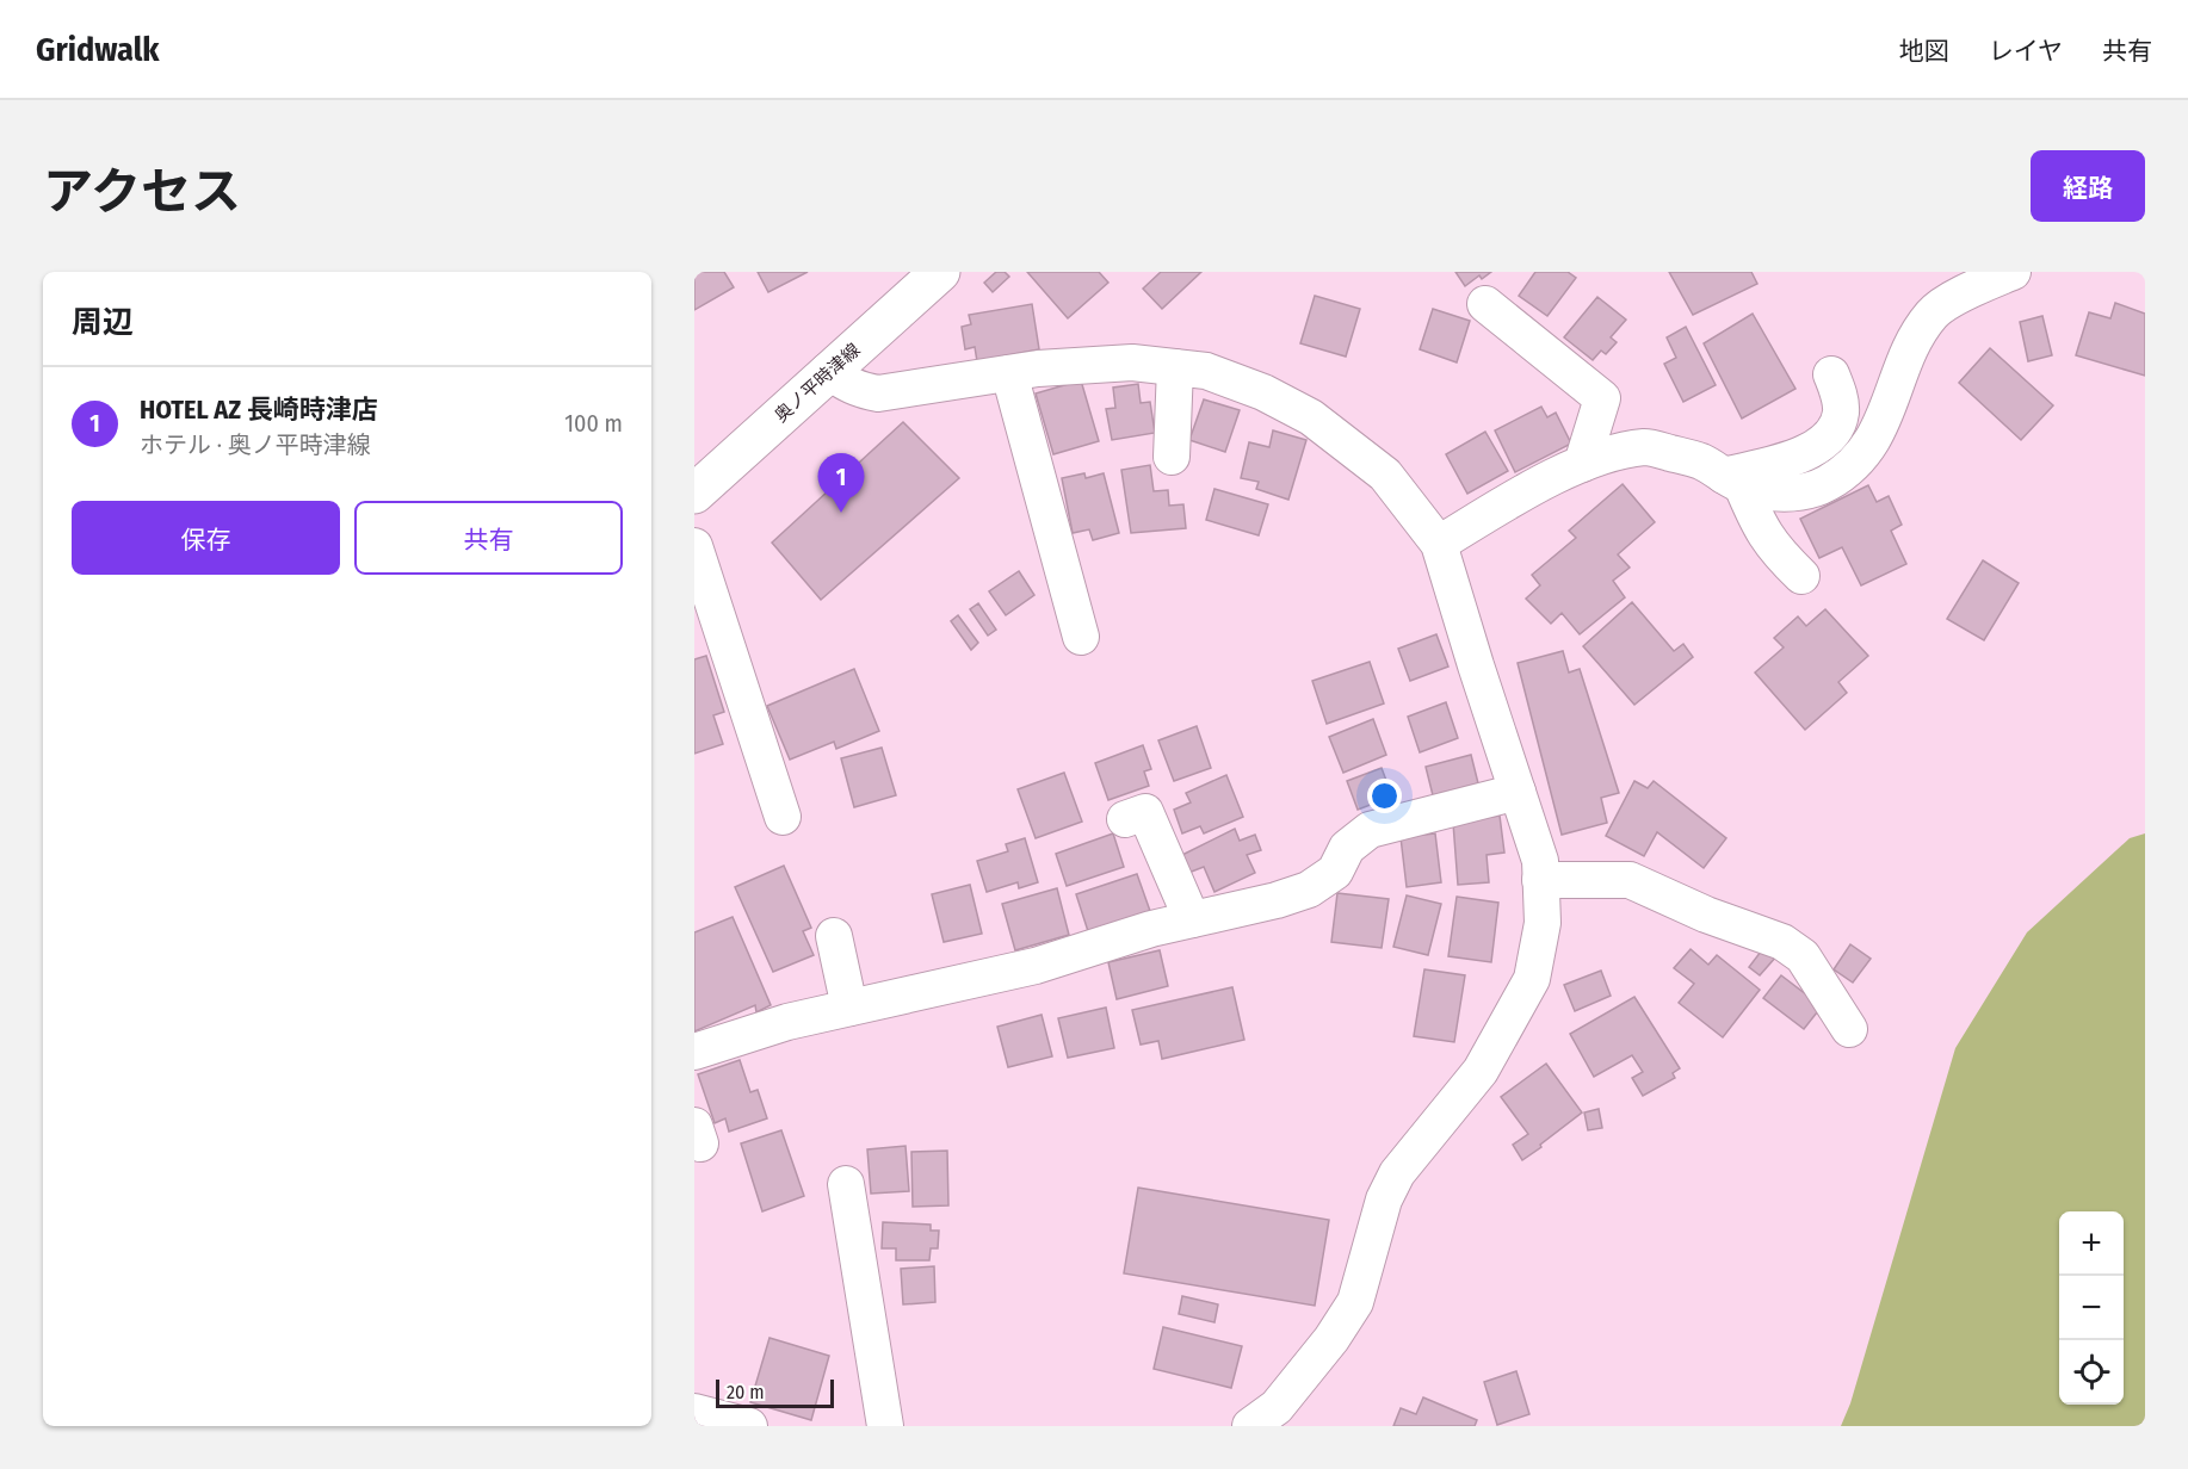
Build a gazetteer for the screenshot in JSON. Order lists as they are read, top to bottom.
{
  "streets": {
    "main road": ["奥ノ平時津線"]
  },
  "scale_bar": "20 m",
  "page": {
    "header": "Gridwalk",
    "nav": ["地図", "レイヤ", "共有"],
    "title": "アクセス",
    "buttons": [
      "経路",
      ["保存", "共有"]
    ],
    "heading": "周辺",
    "list": [
      {
        "mark": "1",
        "name": "HOTEL AZ 長崎時津店",
        "note": "ホテル · 奥ノ平時津線",
        "value": "100 m"
      }
    ],
    "pins": "1",
    "map_buttons": ["+", "−"],
    "scale": "20 m"
  }
}
